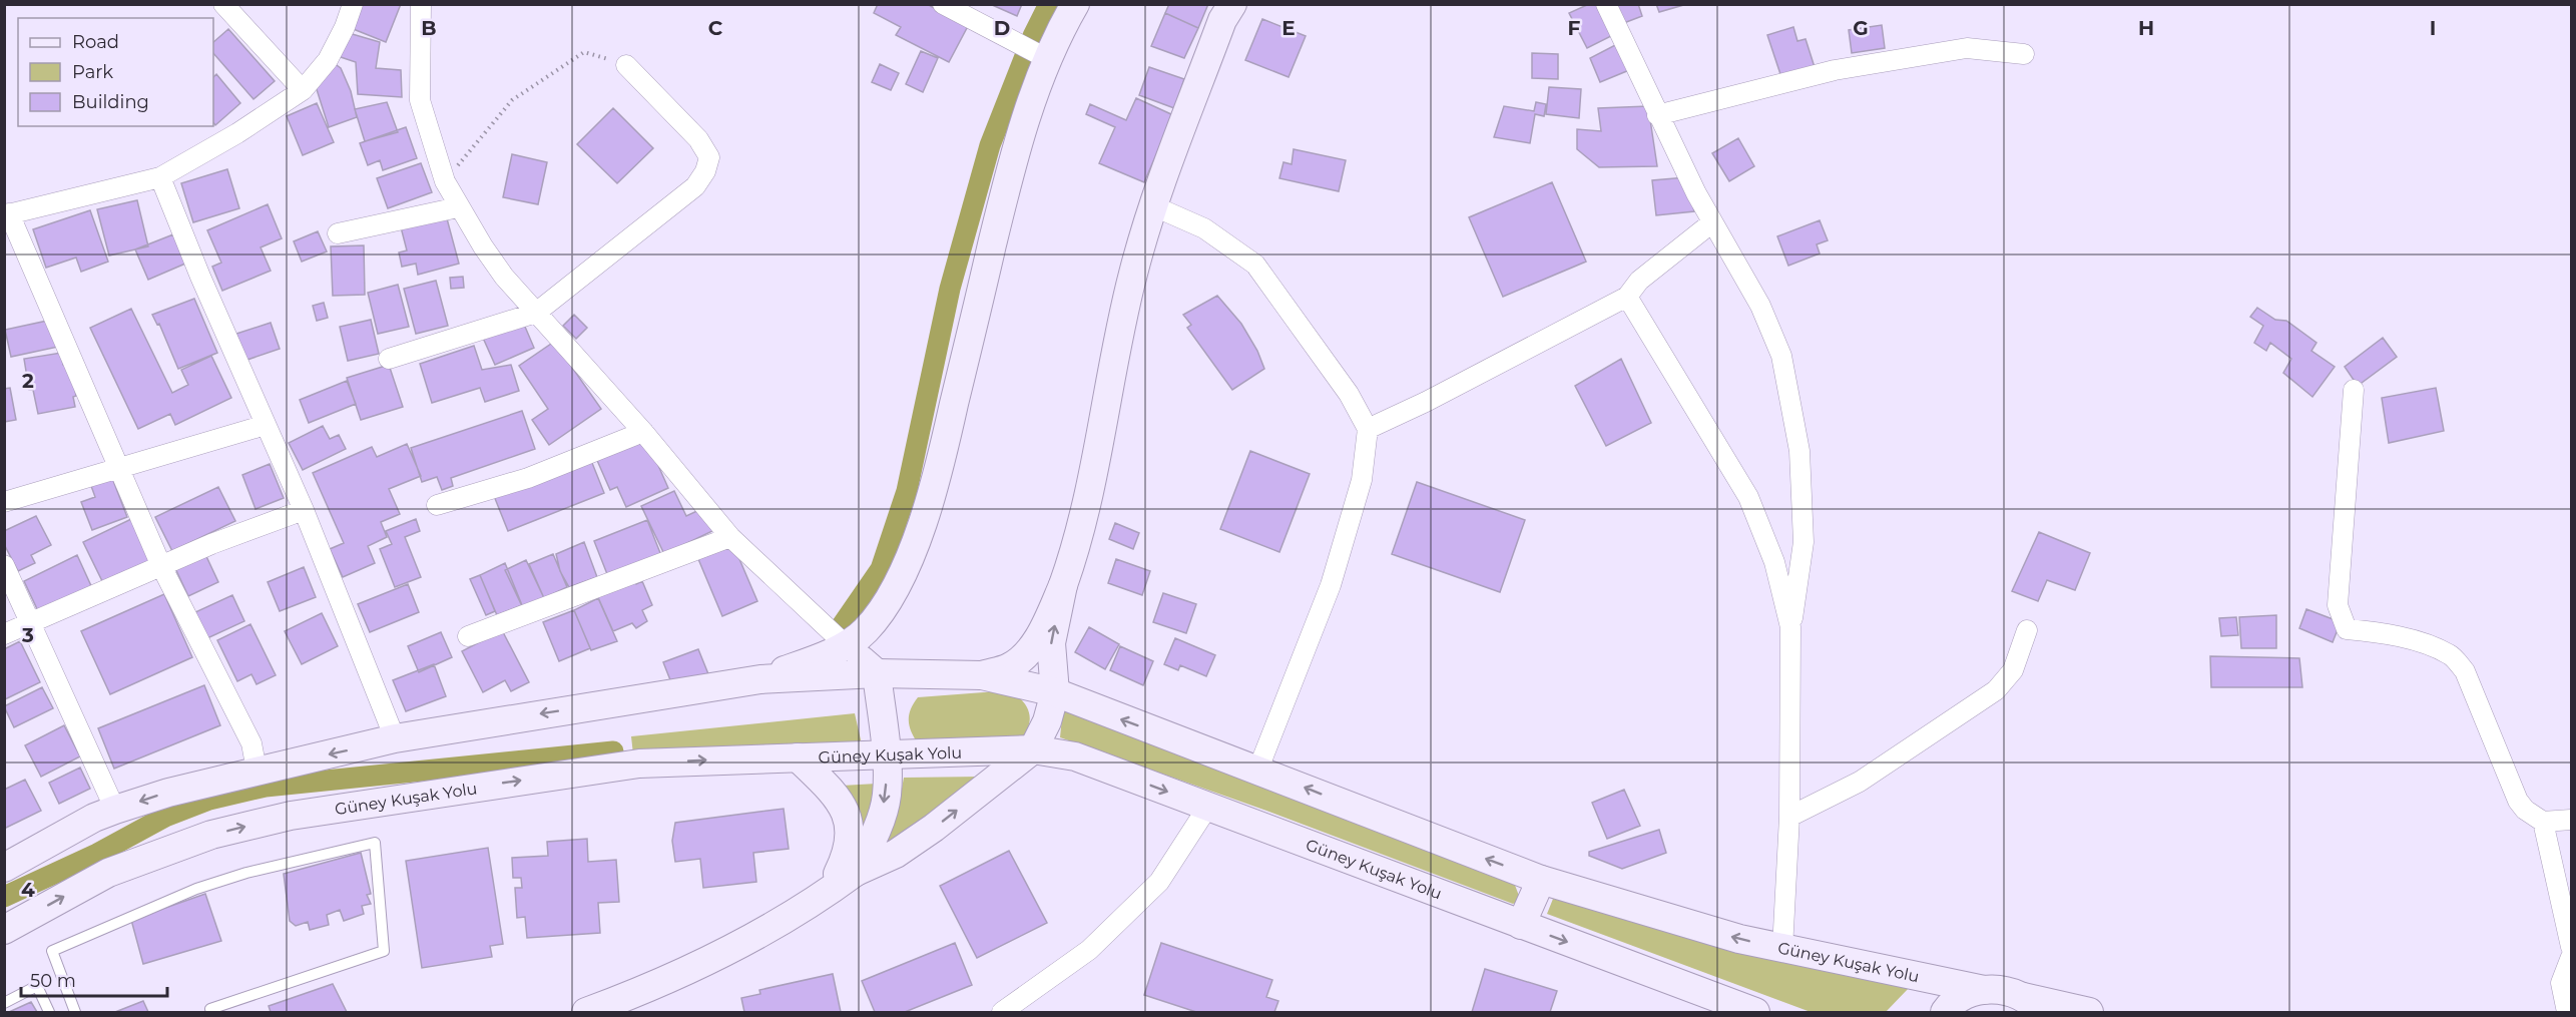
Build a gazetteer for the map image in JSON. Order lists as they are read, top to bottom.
{
  "streets": {
    "main road": ["Güney Kuşak Yolu"]
  },
  "legend": ["Road", "Park", "Building"],
  "scale_bar": "50 m",
  "grid": {
    "columns": [
      "B",
      "C",
      "D",
      "E",
      "F",
      "G",
      "H",
      "I"
    ],
    "rows": ["2", "3", "4"]
  }
}
